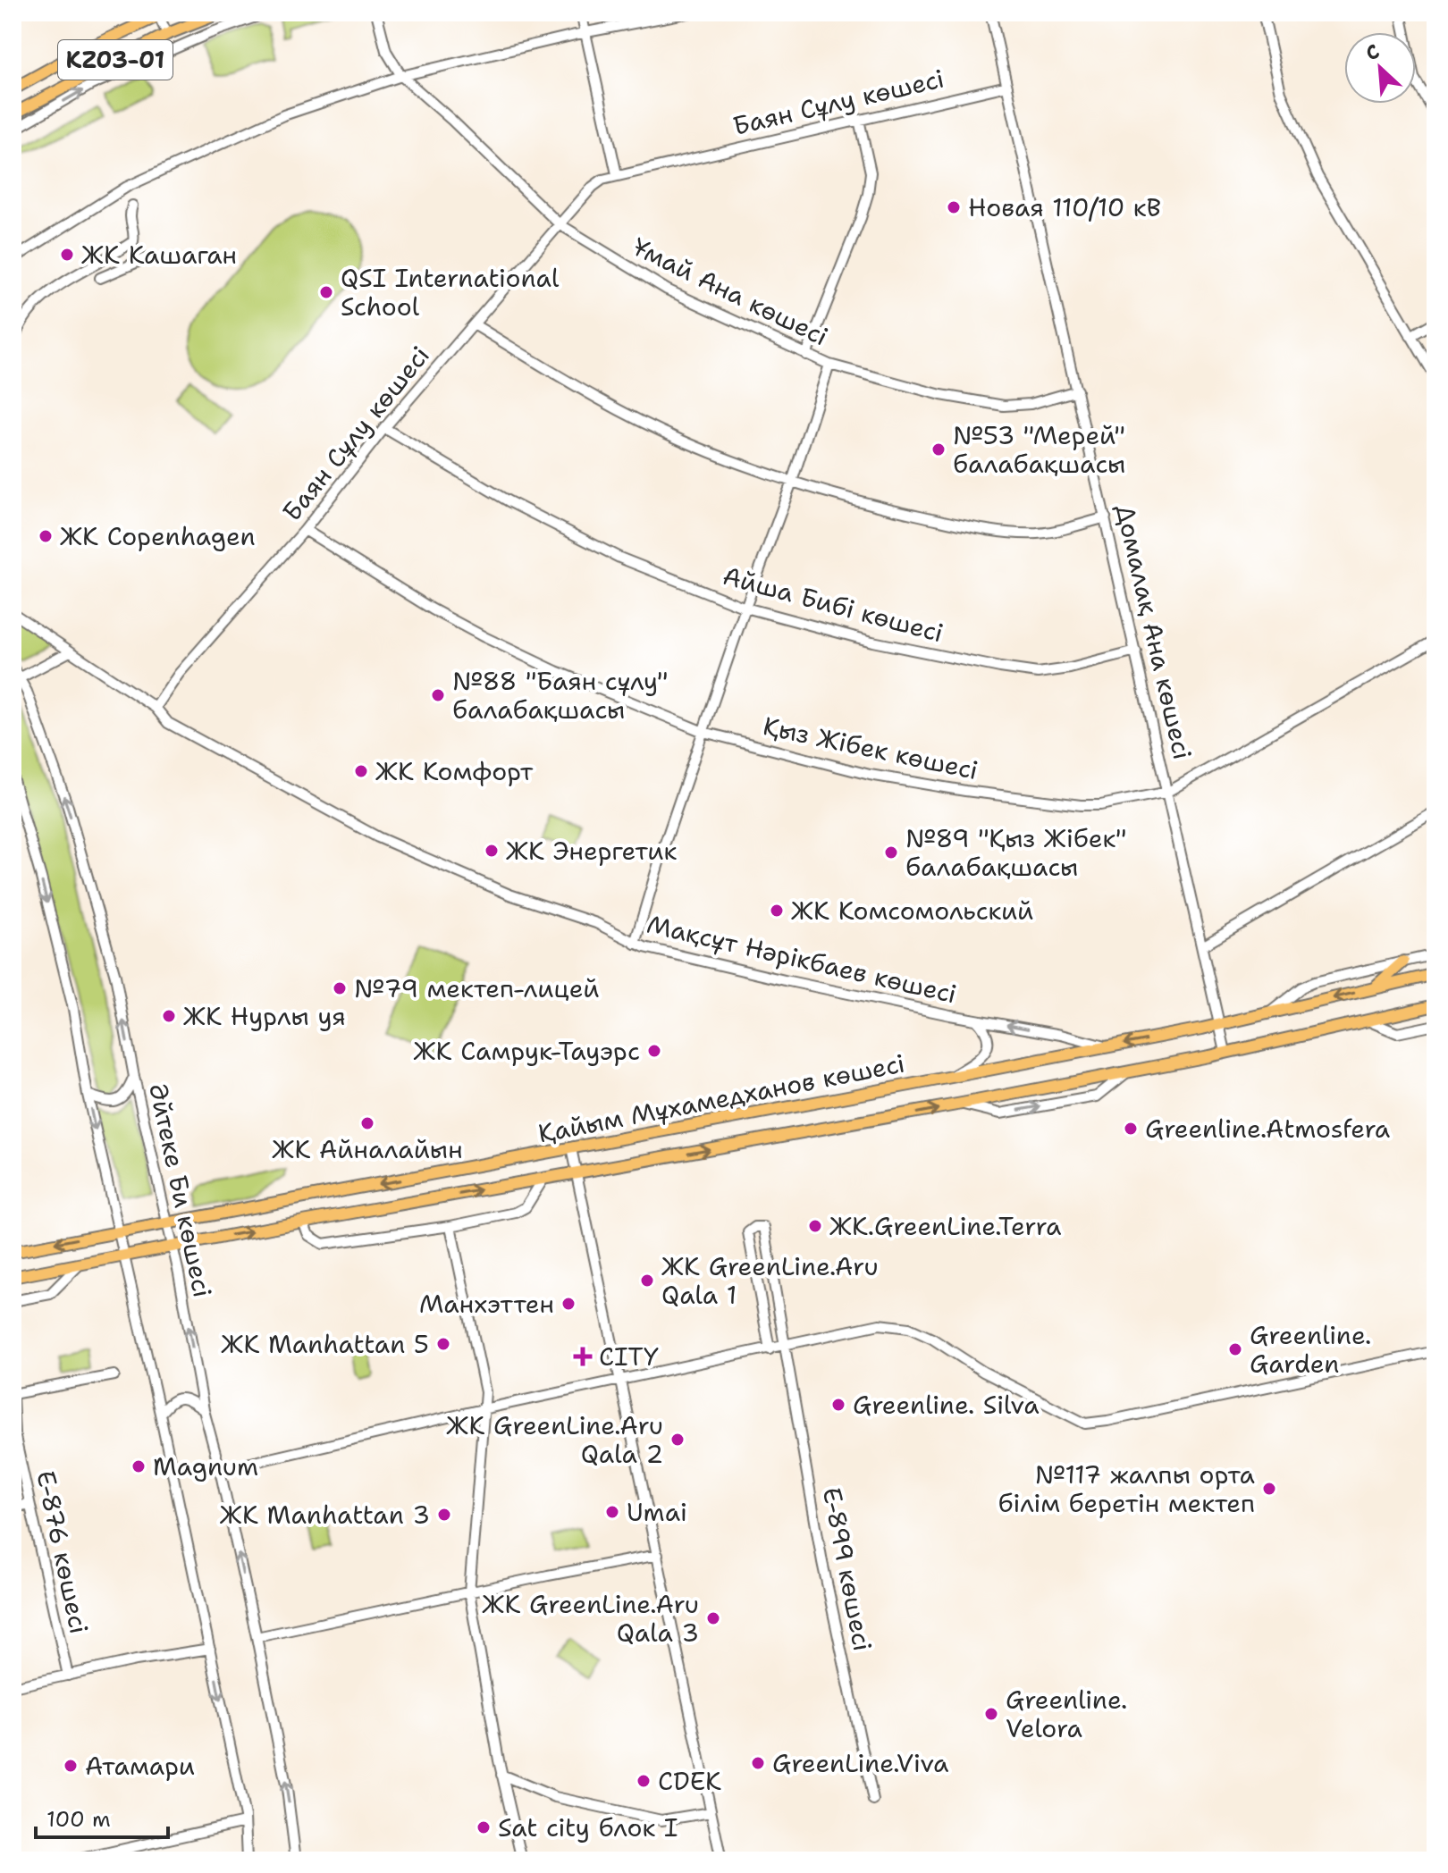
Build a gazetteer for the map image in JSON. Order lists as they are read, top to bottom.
{
  "streets": {
    "main road": ["KZ03-01", "Қайым Мұхамедханов көшесі"],
    "street": [
      "Баян Сұлу көшесі",
      "Ұмай Ана көшесі",
      "Айша Бибі көшесі",
      "Домалақ Ана көшесі",
      "Қыз Жібек көшесі",
      "Мақсұт Нәрікбаев көшесі",
      "Әйтеке Би көшесі",
      "Е-876 көшесі",
      "Е-899 көшесі"
    ]
  },
  "crossings": [
    ["Баян Сұлу көшесі", "Ұмай Ана көшесі"],
    ["Баян Сұлу көшесі", "Айша Бибі көшесі"],
    ["Баян Сұлу көшесі", "Домалақ Ана көшесі"],
    ["Баян Сұлу көшесі", "Қыз Жібек көшесі"],
    ["Баян Сұлу көшесі", "Мақсұт Нәрікбаев көшесі"],
    ["Ұмай Ана көшесі", "Домалақ Ана көшесі"],
    ["Айша Бибі көшесі", "Домалақ Ана көшесі"],
    ["Домалақ Ана көшесі", "Қыз Жібек көшесі"],
    ["Домалақ Ана көшесі", "Қайым Мұхамедханов көшесі"],
    ["Мақсұт Нәрікбаев көшесі", "Қайым Мұхамедханов көшесі"],
    ["Қайым Мұхамедханов көшесі", "Әйтеке Би көшесі"]
  ],
  "places": {
    "other": [
      "Новая 110/10 кВ",
      "ЖК Кашаган",
      "QSI International School",
      "№53 \"Мерей\" балабақшасы",
      "ЖК Copenhagen",
      "№88 \"Баян сұлу\" балабақшасы",
      "ЖК Комфорт",
      "ЖК Энергетик",
      "№89 \"Қыз Жібек\" балабақшасы",
      "ЖК Комсомольский",
      "№79 мектеп-лицей",
      "ЖК Нурлы уя",
      "ЖК Самрук-Тауэрс",
      "ЖК Айналайын",
      "Greenline.Atmosfera",
      "ЖК.GreenLine.Terra",
      "ЖК GreenLine.Aru Qala 1",
      "Манхэттен",
      "ЖК Manhattan 5",
      "Greenline. Garden",
      "Greenline. Silva",
      "ЖК GreenLine.Aru Qala 2",
      "Magnum",
      "№117 жалпы орта білім беретін мектеп",
      "Umai",
      "ЖК Manhattan 3",
      "ЖК GreenLine.Aru Qala 3",
      "Greenline. Velora",
      "GreenLine.Viva",
      "Атамари",
      "CDEK",
      "Sat city блок I"
    ],
    "health": ["CITY"]
  },
  "scale_bar": "100 m",
  "north": "top left"
}
